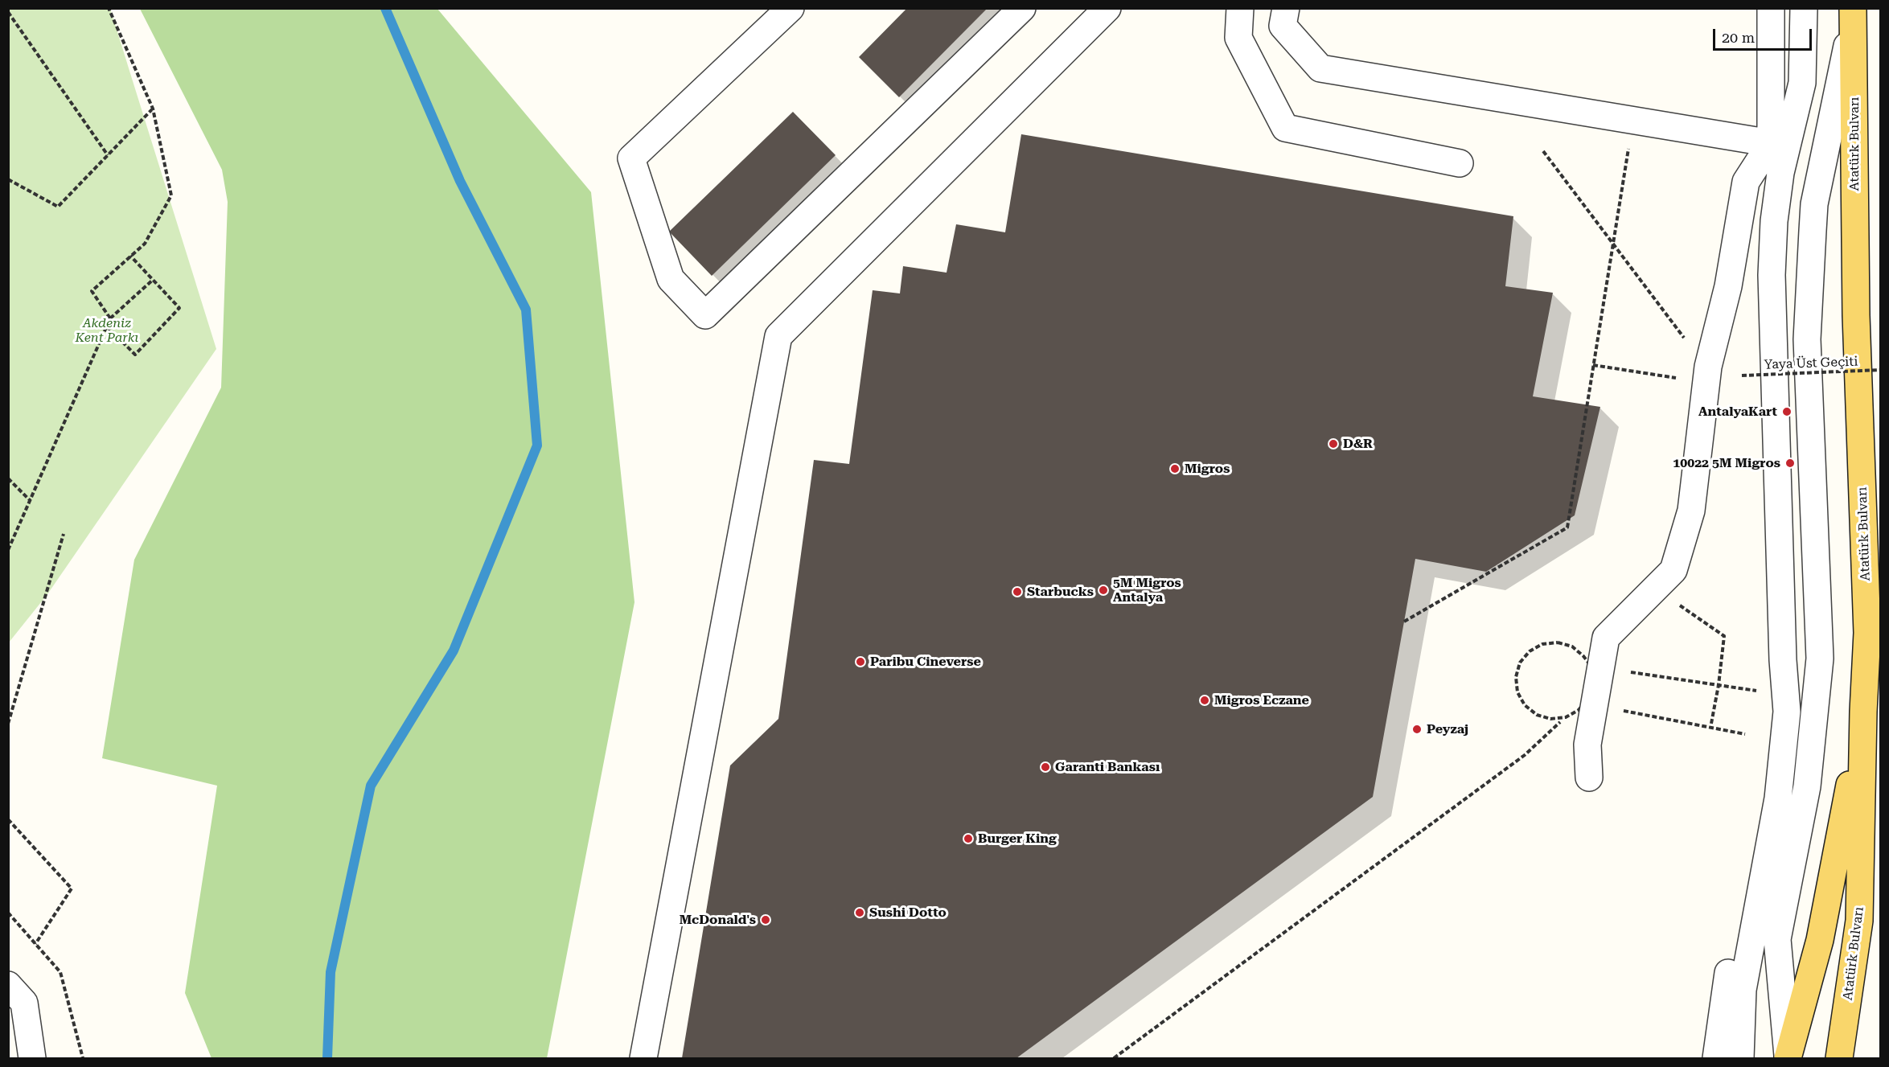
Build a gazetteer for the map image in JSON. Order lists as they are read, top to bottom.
{
  "streets": {
    "main road": ["Atatürk Bulvarı"],
    "path": ["Yaya Üst Geçiti"]
  },
  "parks": ["Akdeniz Kent Parkı"],
  "places": [
    "AntalyaKart",
    "D&R",
    "10022 5M Migros",
    "Migros",
    "5M Migros Antalya",
    "Starbucks",
    "Paribu Cineverse",
    "Migros Eczane",
    "Peyzaj",
    "Garanti Bankası",
    "Burger King",
    "Sushi Dotto",
    "McDonald's"
  ],
  "scale_bar": "20 m"
}
